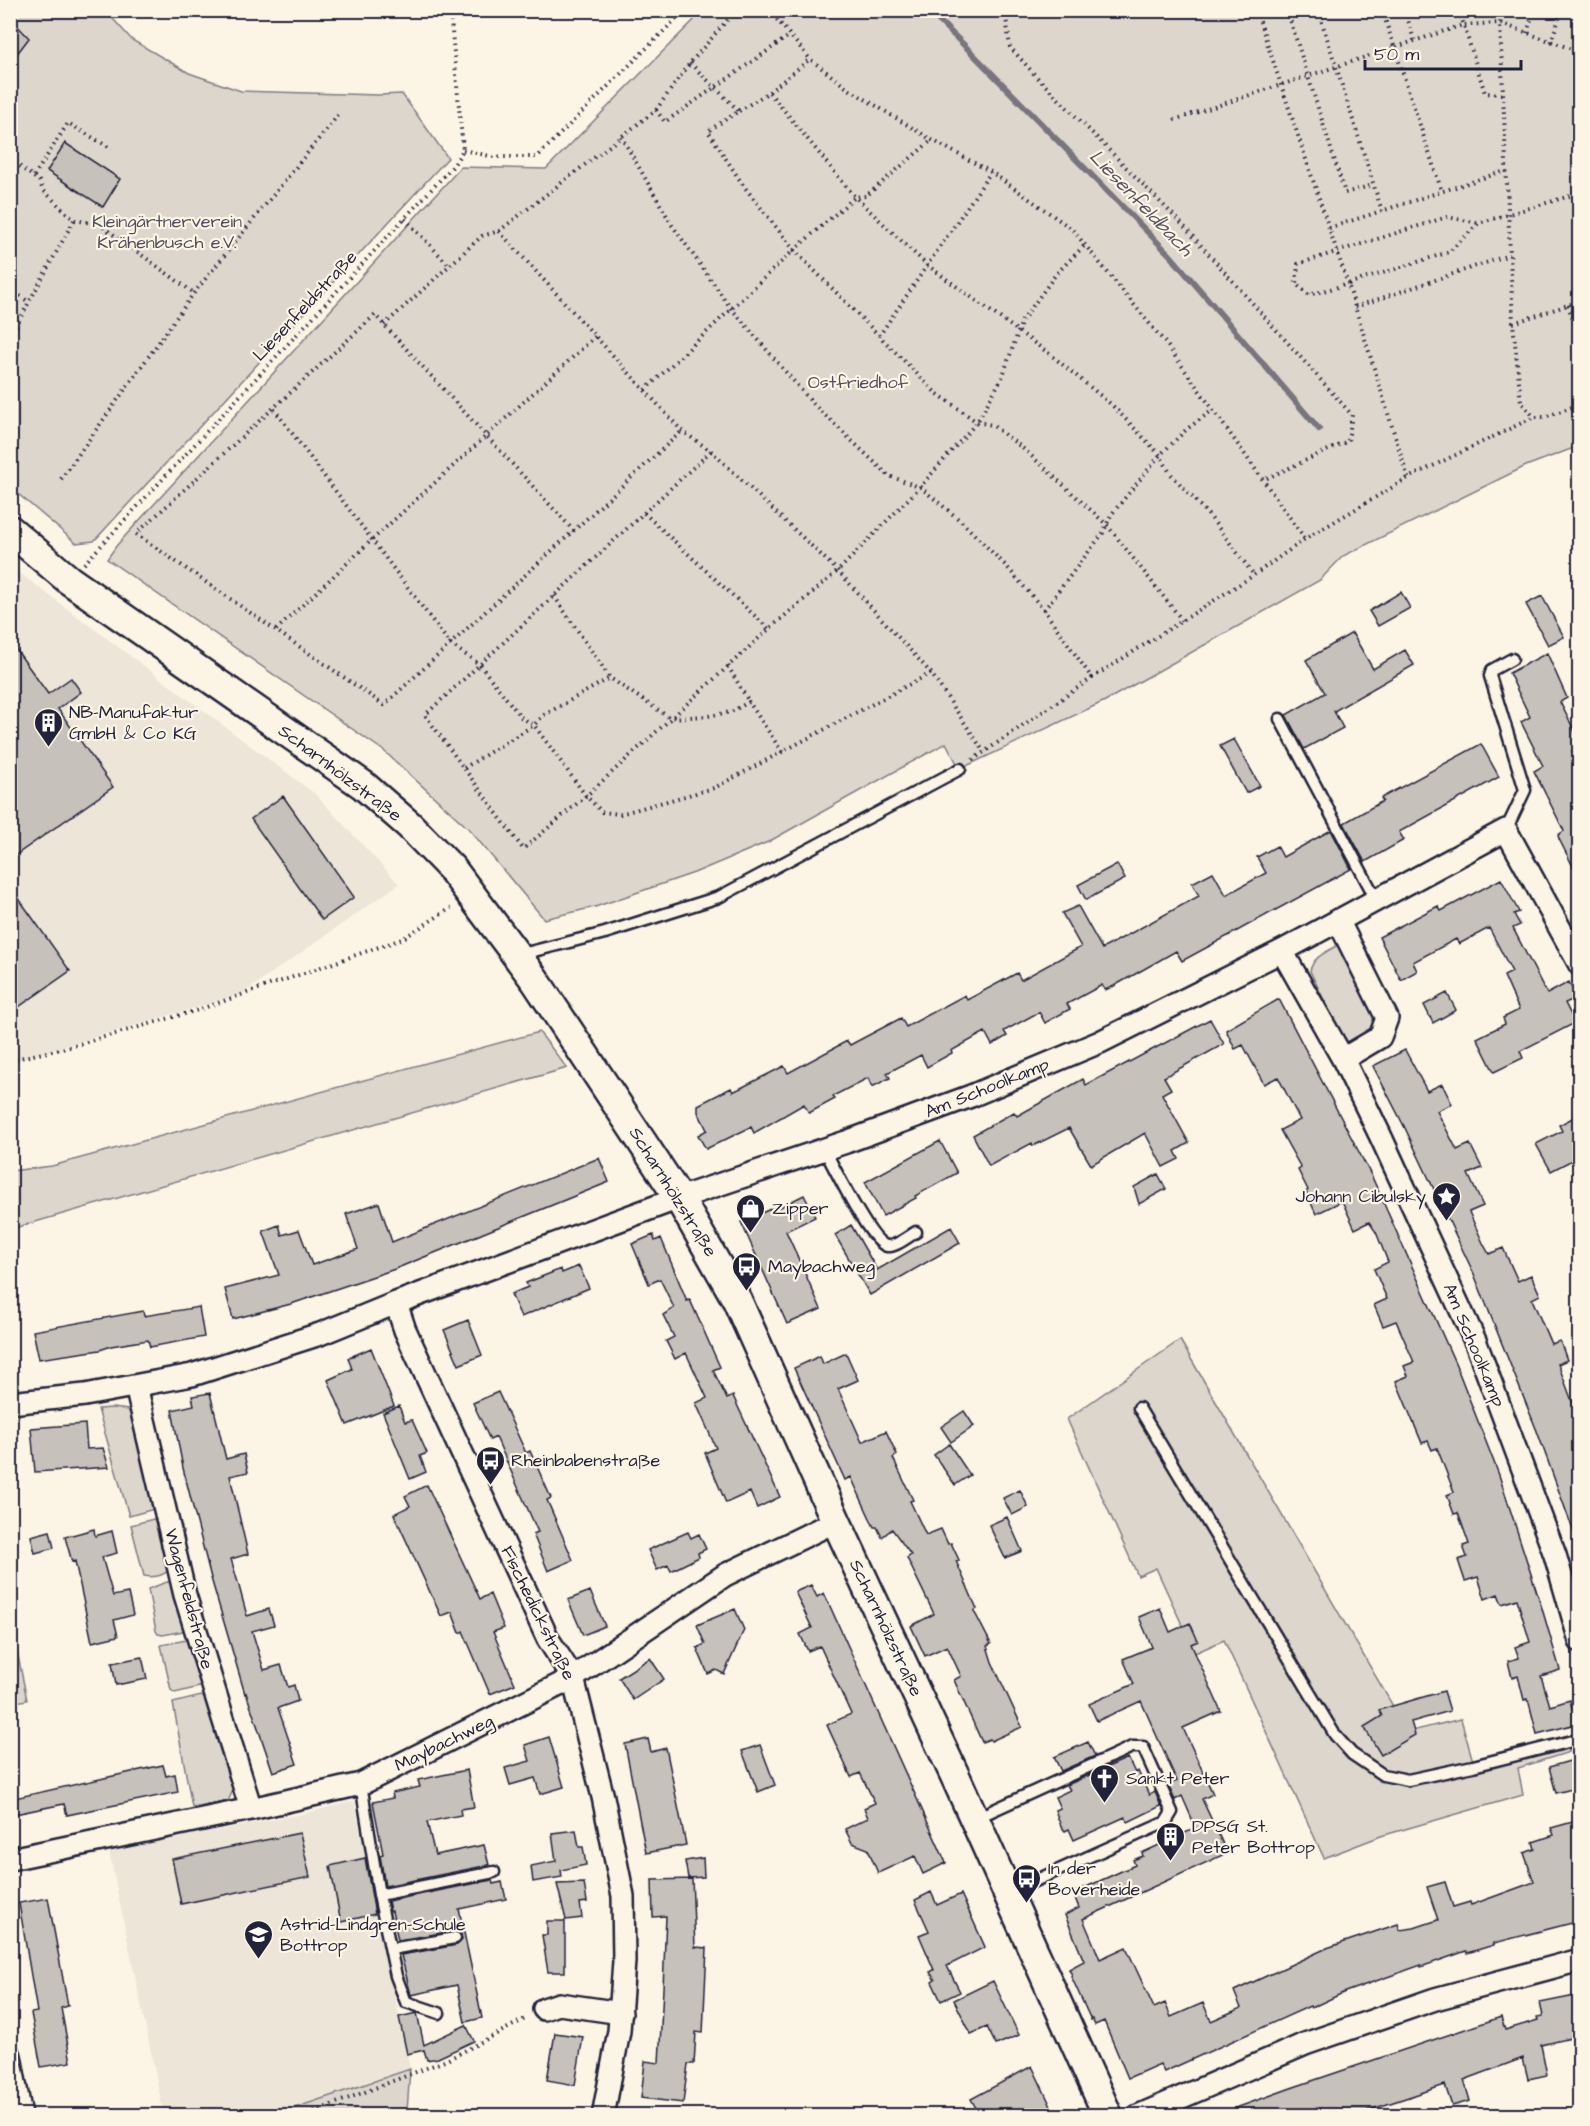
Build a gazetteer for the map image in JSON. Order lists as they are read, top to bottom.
{
  "streets": {
    "main road": ["Scharnhölzstraße"],
    "street": [
      "Am Schoolkamp",
      "Wagenfeldstraße",
      "Fischedickstraße",
      "Maybachweg"
    ],
    "path": ["Liesenfeldstraße"]
  },
  "crossings": [
    ["Liesenfeldstraße", "Scharnhölzstraße"],
    ["Scharnhölzstraße", "Am Schoolkamp"],
    ["Scharnhölzstraße", "Maybachweg"],
    ["Wagenfeldstraße", "Maybachweg"],
    ["Fischedickstraße", "Maybachweg"]
  ],
  "water": ["Liesenfeldbach"],
  "parks": ["Kleingärtnerverein Krähenbusch e.V.", "Ostfriedhof"],
  "places": {
    "building": ["NB-Manufaktur GmbH & Co KG", "DPSG St. Peter Bottrop"],
    "place": ["Johann Cibulsky"],
    "shop": ["Zipper"],
    "bus stop": ["Maybachweg", "Rheinbabenstraße", "In der Boverheide"],
    "church": ["Sankt Peter"],
    "school or university": ["Astrid-Lindgren-Schule Bottrop"]
  },
  "scale_bar": "50 m"
}
